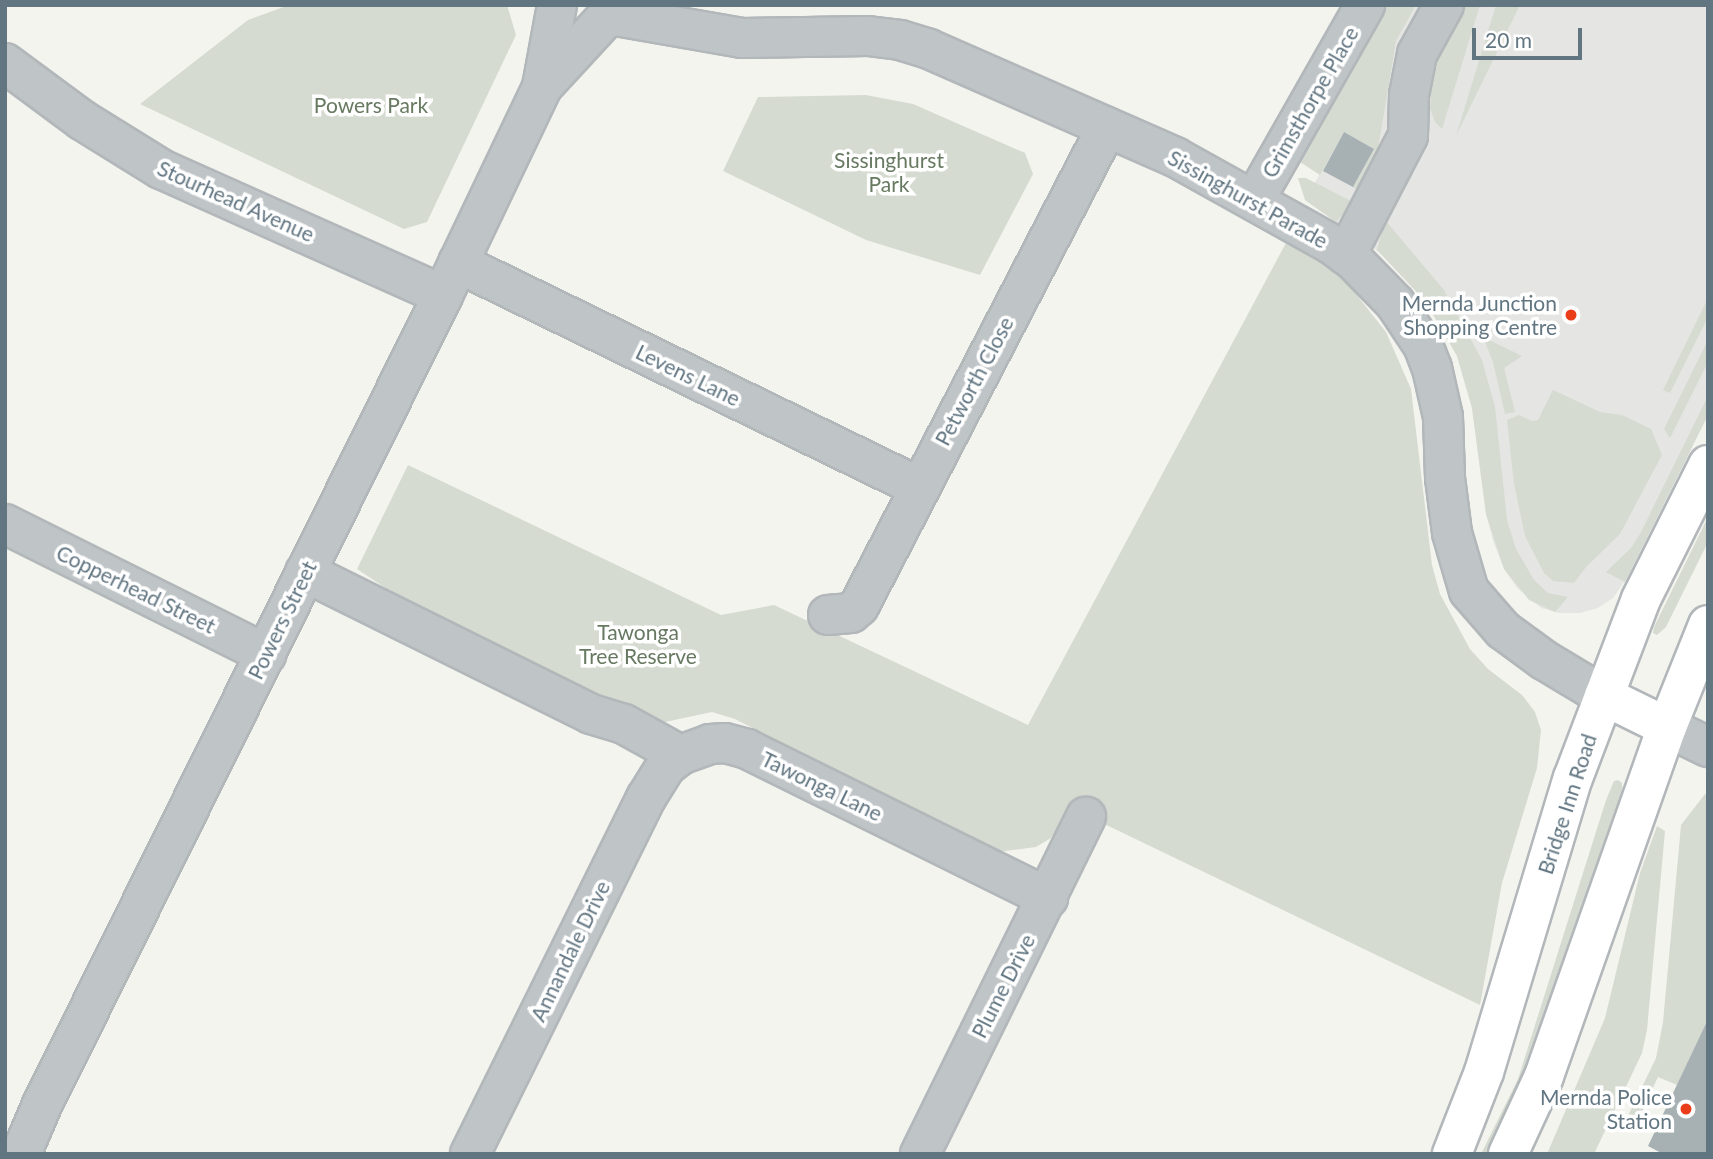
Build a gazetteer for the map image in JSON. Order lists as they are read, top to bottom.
{
  "streets": {
    "main road": ["Bridge Inn Road"],
    "street": [
      "Grimsthorpe Place",
      "Sissinghurst Parade",
      "Stourhead Avenue",
      "Levens Lane",
      "Petworth Close",
      "Copperhead Street",
      "Powers Street",
      "Tawonga Lane",
      "Annandale Drive",
      "Plume Drive"
    ]
  },
  "crossings": [
    ["Grimsthorpe Place", "Sissinghurst Parade"],
    ["Sissinghurst Parade", "Petworth Close"],
    ["Sissinghurst Parade", "Powers Street"],
    ["Sissinghurst Parade", "Bridge Inn Road"],
    ["Stourhead Avenue", "Levens Lane"],
    ["Stourhead Avenue", "Powers Street"],
    ["Levens Lane", "Petworth Close"],
    ["Levens Lane", "Powers Street"],
    ["Copperhead Street", "Powers Street"],
    ["Tawonga Lane", "Annandale Drive"],
    ["Tawonga Lane", "Plume Drive"]
  ],
  "parks": ["Powers Park", "Sissinghurst Park", "Tawonga Tree Reserve"],
  "places": ["Mernda Junction Shopping Centre", "Mernda Police Station"],
  "scale_bar": "20 m"
}
